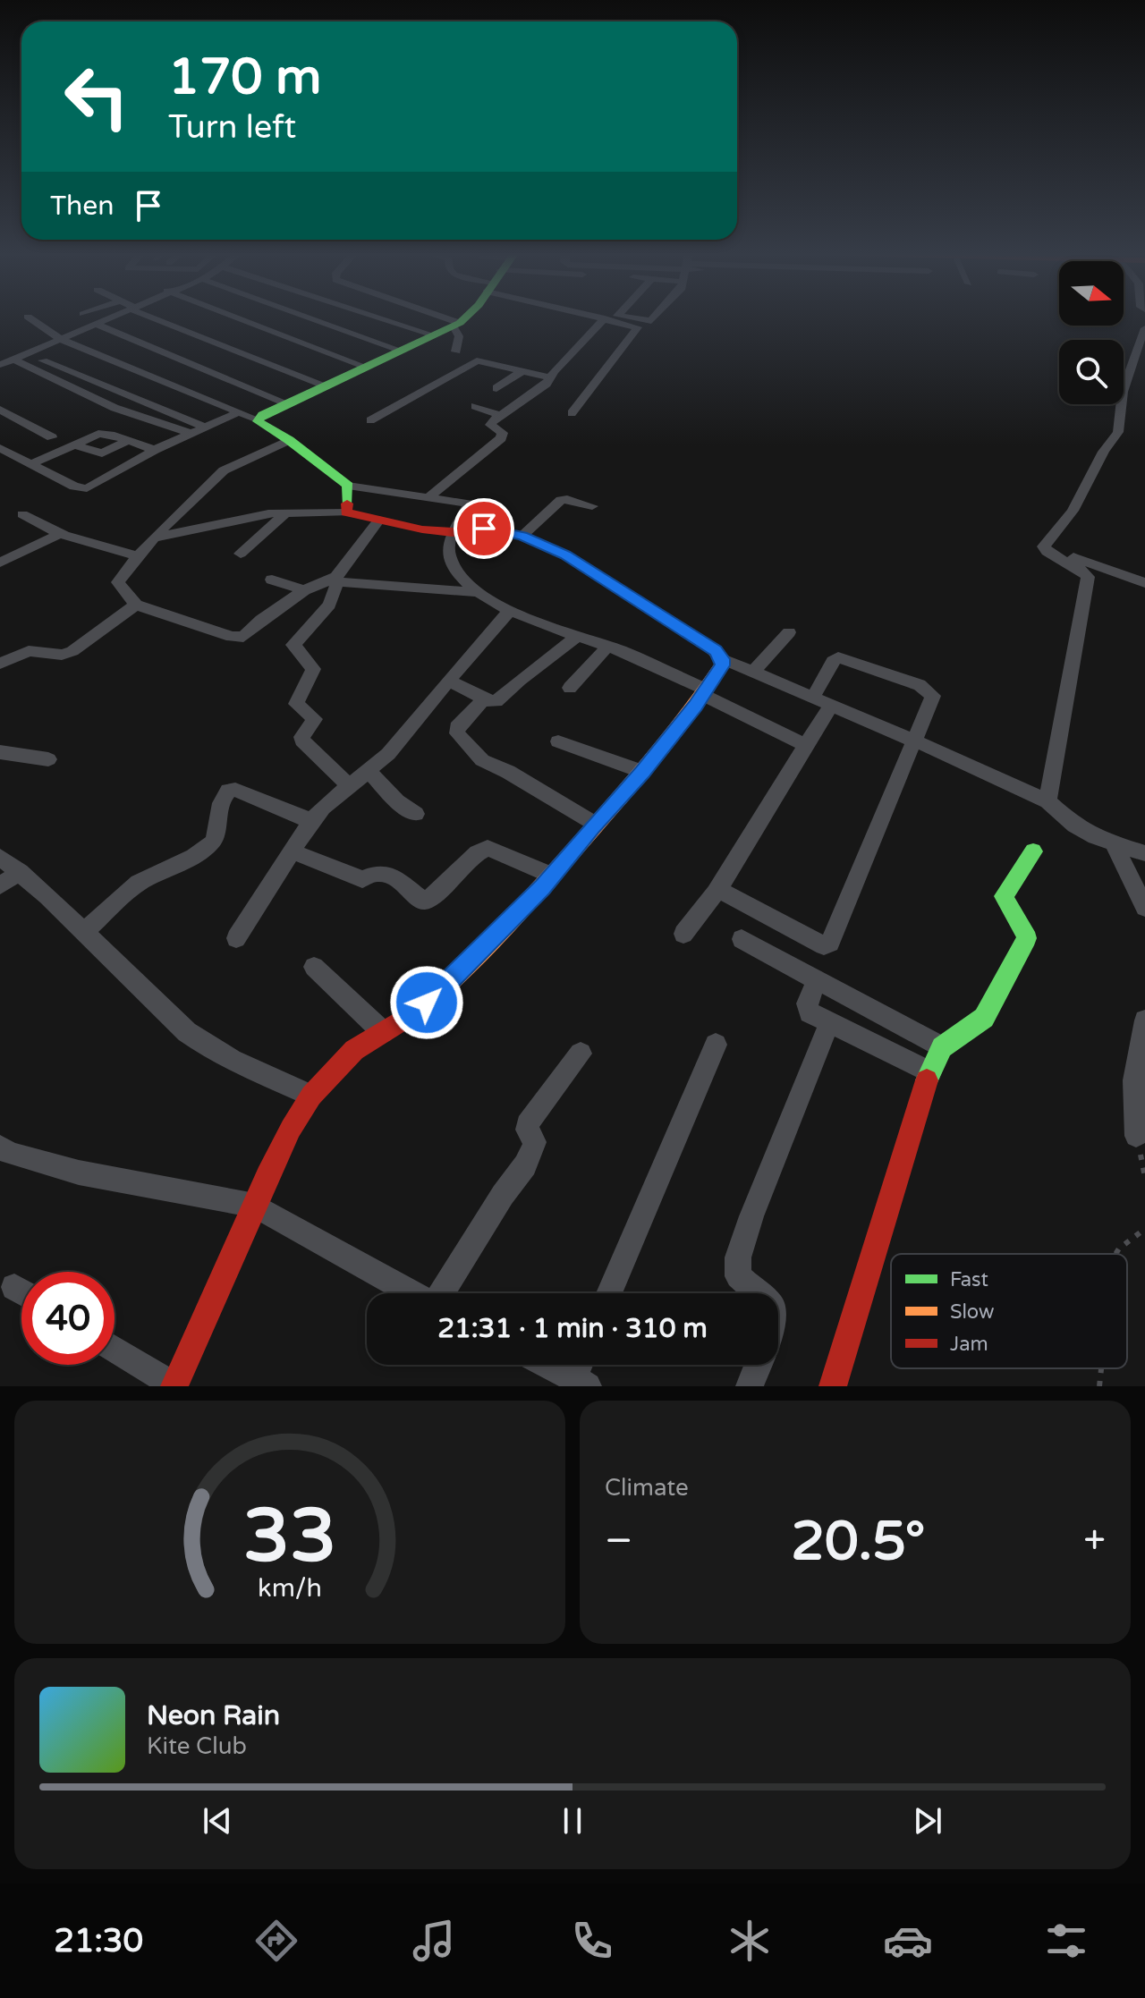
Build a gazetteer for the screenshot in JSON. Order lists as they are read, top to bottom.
{
  "legend": ["Fast", "Slow", "Jam"],
  "north": "right",
  "page": {
    "turn": ["170 m", "Turn left"],
    "then": "Then",
    "limit": "40",
    "trip": "21:31 · 1 min · 310 m",
    "tile": "Climate",
    "heat": ["−", "20.5°", "+"],
    "song": ["Neon Rain", "Kite Club"],
    "tabs": "21:30",
    "gauge": ["33", "km/h"]
  }
}
